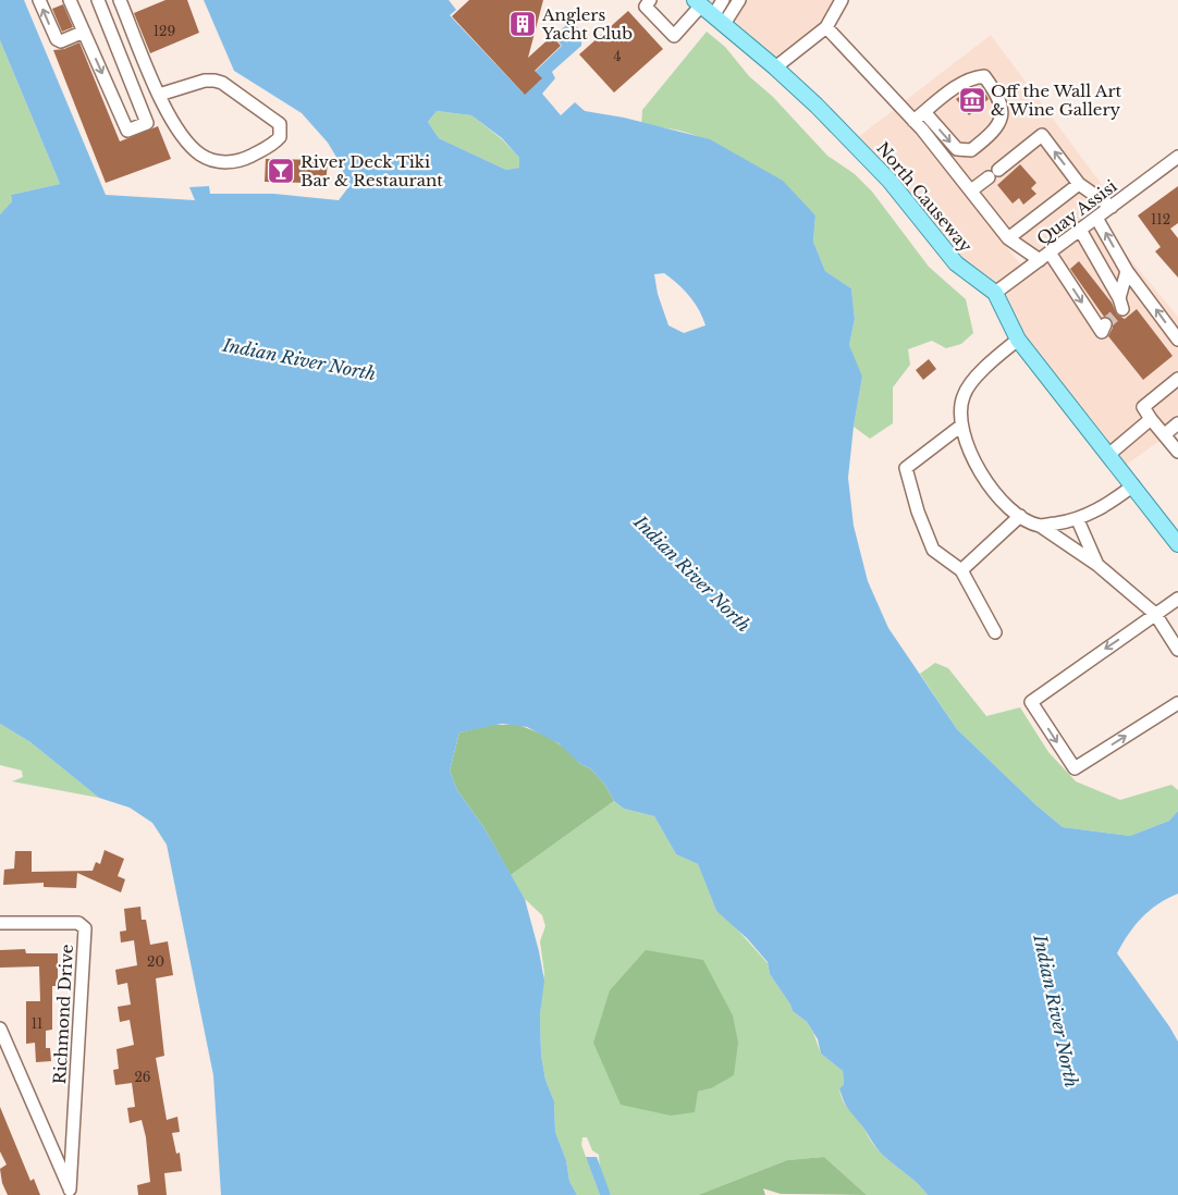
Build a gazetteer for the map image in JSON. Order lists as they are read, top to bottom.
{
  "streets": {
    "main road": ["North Causeway"],
    "street": ["Quay Assisi", "Richmond Drive"]
  },
  "crossings": [
    ["North Causeway", "Quay Assisi"]
  ],
  "water": ["Indian River North"],
  "places": {
    "building": ["Anglers Yacht Club"],
    "museum": ["Off the Wall Art & Wine Gallery"],
    "bar": ["River Deck Tiki Bar & Restaurant"]
  },
  "house_numbers": [
    "129",
    "4",
    "112",
    "20",
    "11",
    "26"
  ]
}
